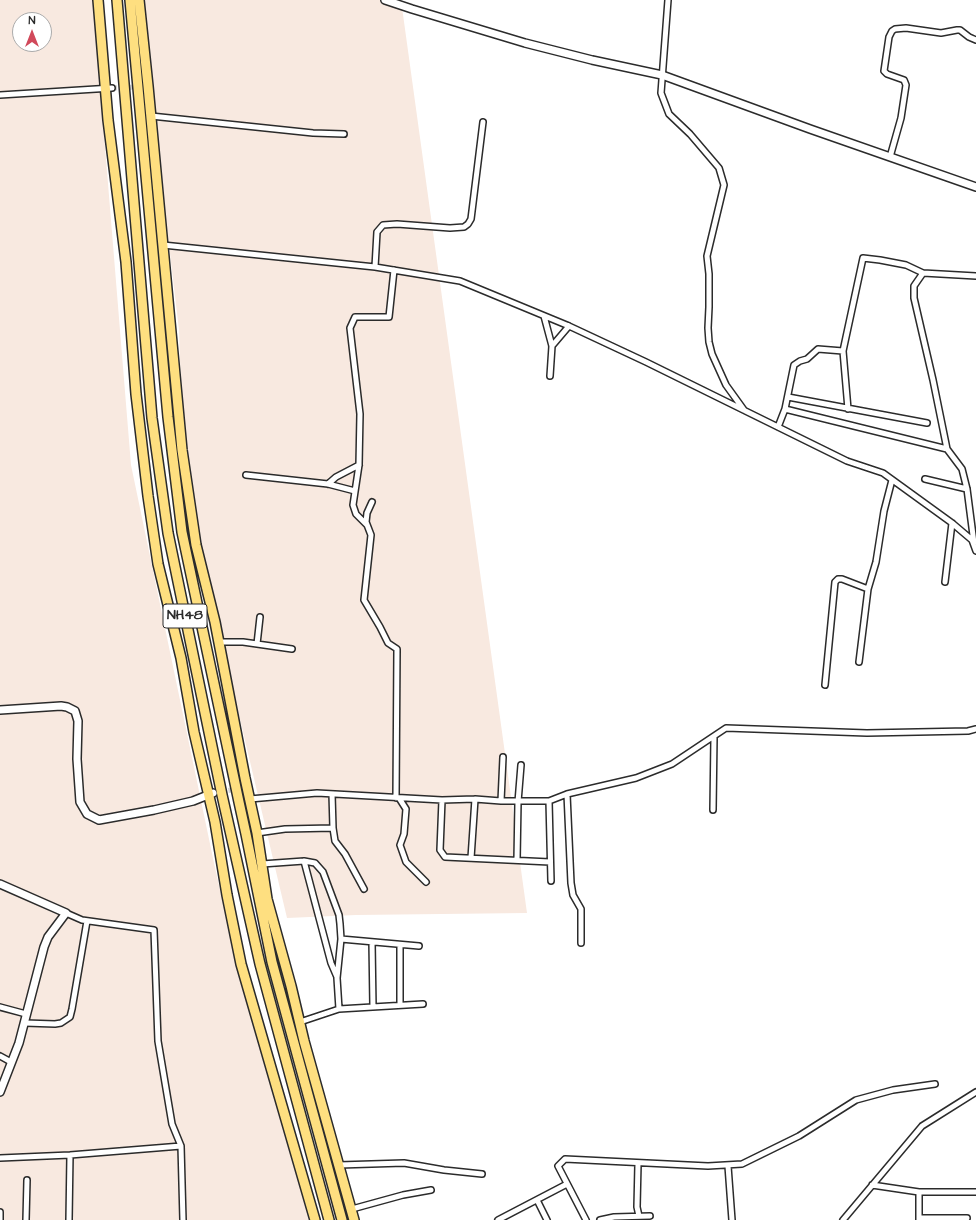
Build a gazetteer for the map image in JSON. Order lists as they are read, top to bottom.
{
  "streets": {
    "highway": ["NH48"]
  },
  "north": "top"
}
